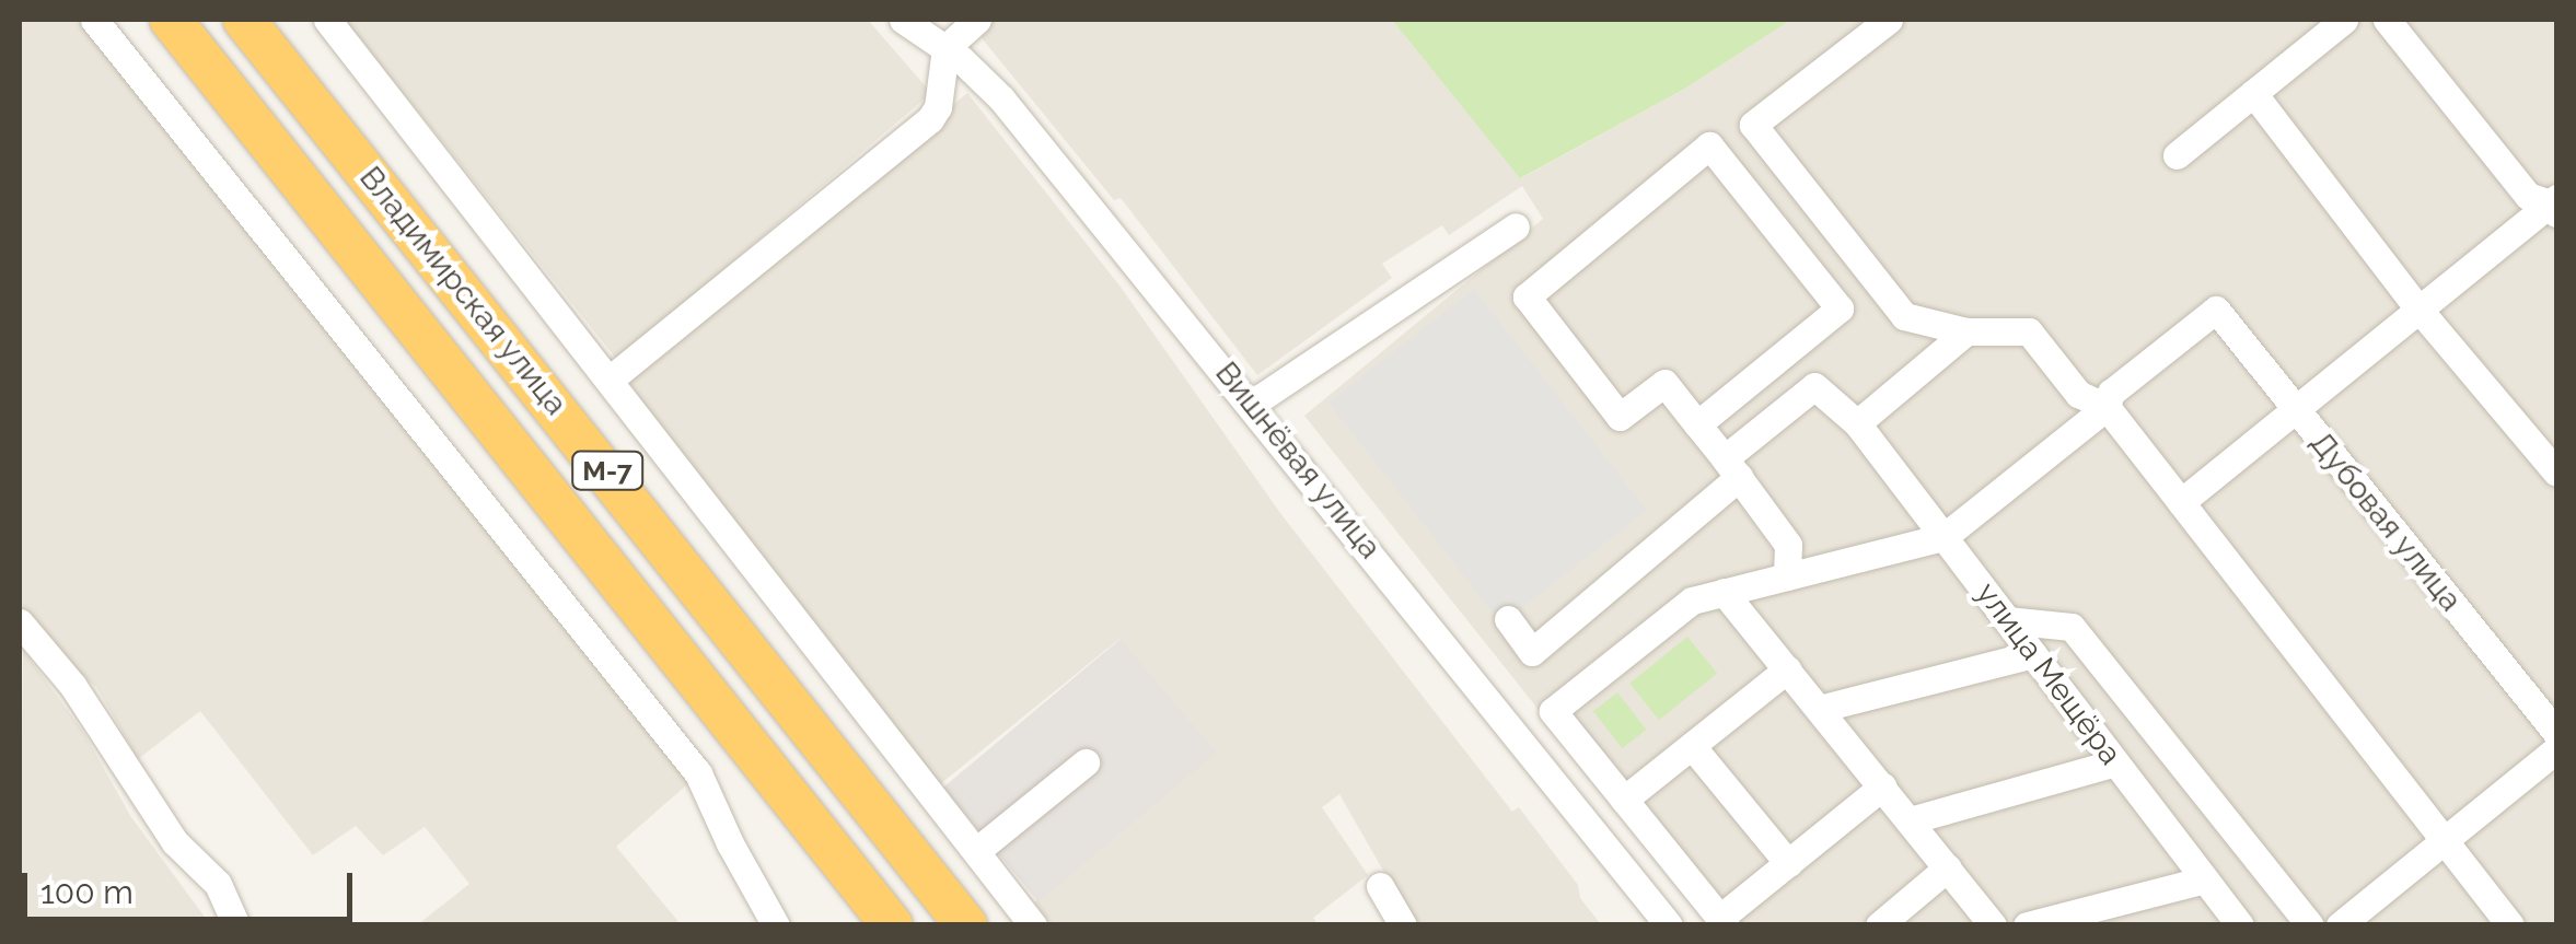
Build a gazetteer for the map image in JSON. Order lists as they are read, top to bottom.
{
  "streets": {
    "highway": ["Владимирская улица", "М-7"],
    "street": ["Вишнёвая улица", "Дубовая улица", "улица Мещёра"]
  },
  "scale_bar": "100 m"
}
